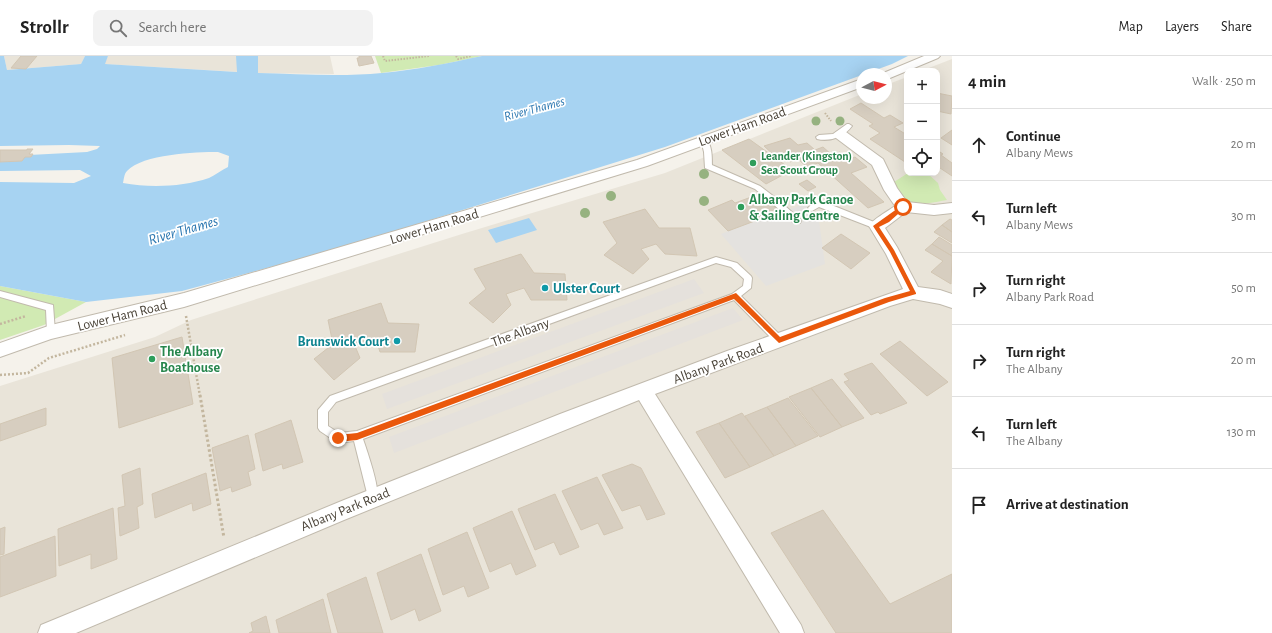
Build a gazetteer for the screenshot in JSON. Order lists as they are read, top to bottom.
{
  "streets": {
    "street": ["Lower Ham Road", "Albany Park Road"],
    "lane": ["The Albany"]
  },
  "water": ["River Thames"],
  "places": [
    "Leander (Kingston) Sea Scout Group",
    "Albany Park Canoe & Sailing Centre",
    "Ulster Court",
    "Brunswick Court",
    "The Albany Boathouse"
  ],
  "north": "right",
  "page": {
    "header": "Strollr",
    "search": "Search here",
    "nav": ["Map", "Layers", "Share"],
    "heading": ["4 min", "Walk · 250 m"],
    "map_buttons": ["+", "−"],
    "list": [
      ["Continue", "Albany Mews", "20 m"],
      ["Turn left", "Albany Mews", "30 m"],
      ["Turn right", "Albany Park Road", "50 m"],
      ["Turn right", "The Albany", "20 m"],
      ["Turn left", "The Albany", "130 m"],
      "Arrive at destination"
    ]
  }
}
